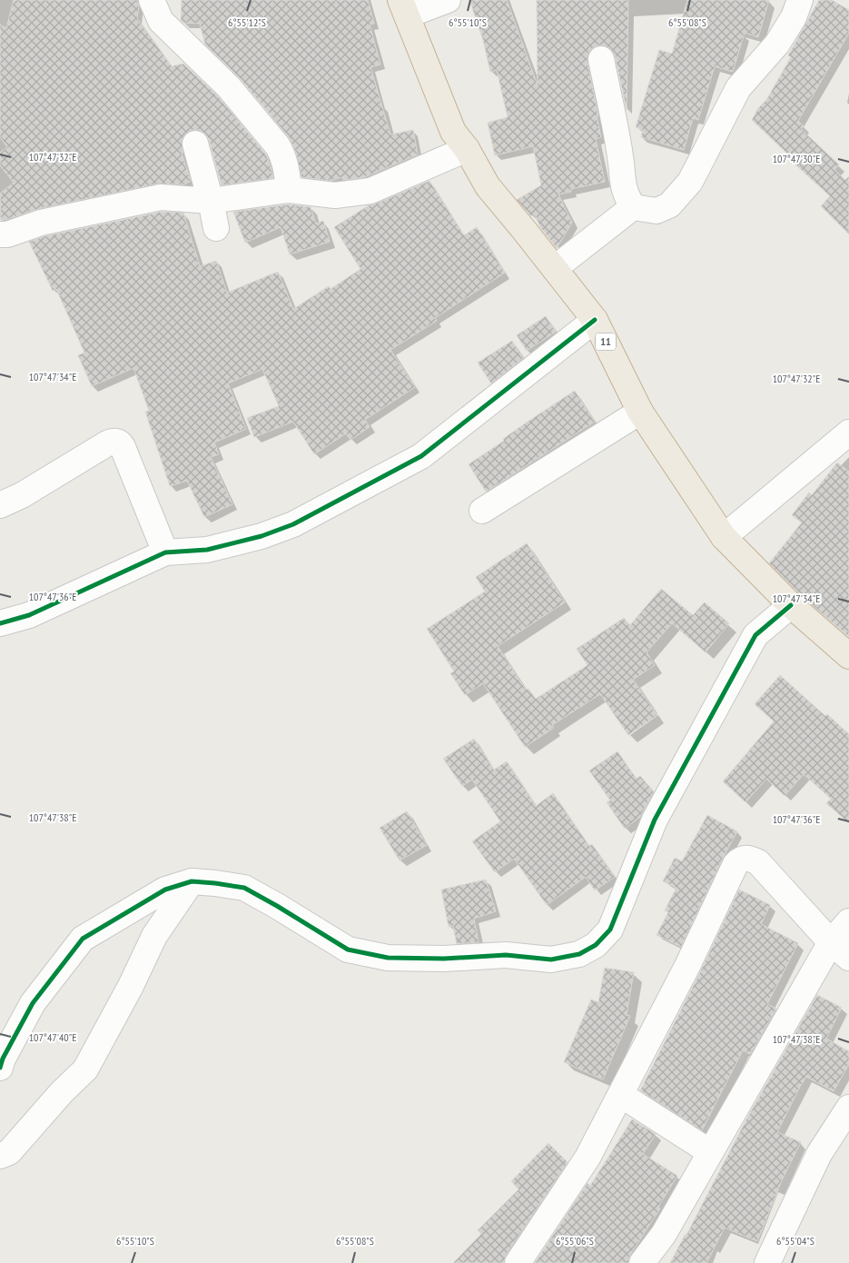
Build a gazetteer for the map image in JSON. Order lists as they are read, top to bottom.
{
  "streets": {
    "highway": ["11"]
  },
  "coordinates": [
    "6°55'12\"S",
    "6°55'10\"S",
    "6°55'08\"S",
    "107°47'32\"E",
    "107°47'30\"E",
    "107°47'34\"E",
    "107°47'36\"E",
    "107°47'38\"E",
    "107°47'40\"E",
    "6°55'06\"S",
    "6°55'04\"S"
  ]
}
